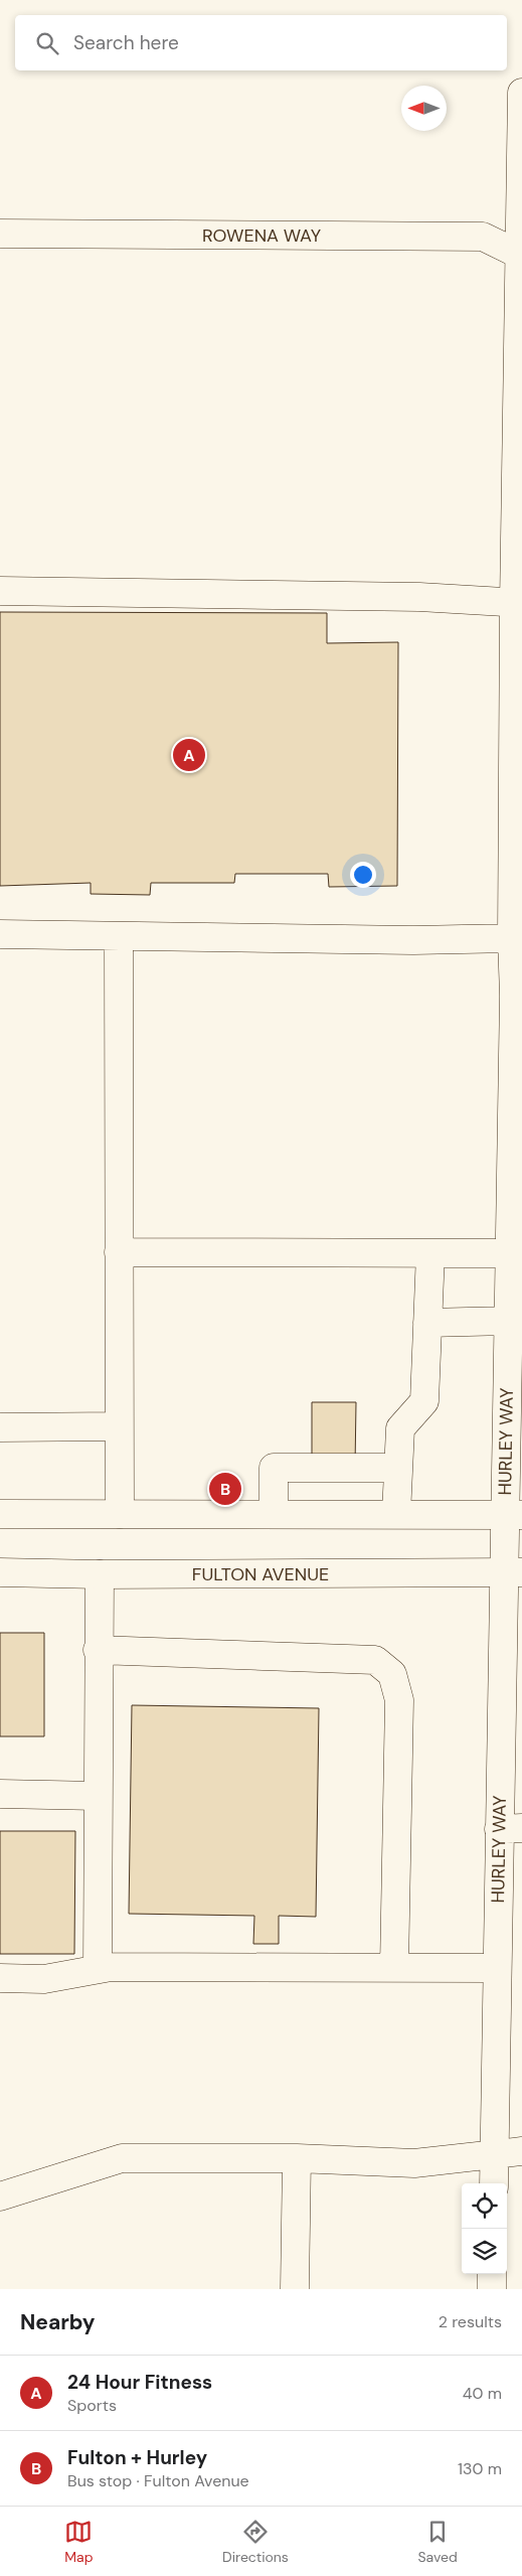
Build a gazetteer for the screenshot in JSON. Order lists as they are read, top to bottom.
{
  "streets": {
    "street": ["ROWENA WAY", "HURLEY WAY", "FULTON AVENUE"]
  },
  "crossings": [
    ["ROWENA WAY", "HURLEY WAY"],
    ["HURLEY WAY", "FULTON AVENUE"]
  ],
  "north": "left",
  "page": {
    "search": "Search here",
    "pins": ["A", "B"],
    "heading": ["Nearby", "2 results"],
    "list": [
      {
        "mark": "A",
        "name": "24 Hour Fitness",
        "note": "Sports",
        "value": "40 m"
      },
      {
        "mark": "B",
        "name": "Fulton + Hurley",
        "note": "Bus stop · Fulton Avenue",
        "value": "130 m"
      }
    ],
    "nav": ["Map", "Directions", "Saved"]
  }
}
